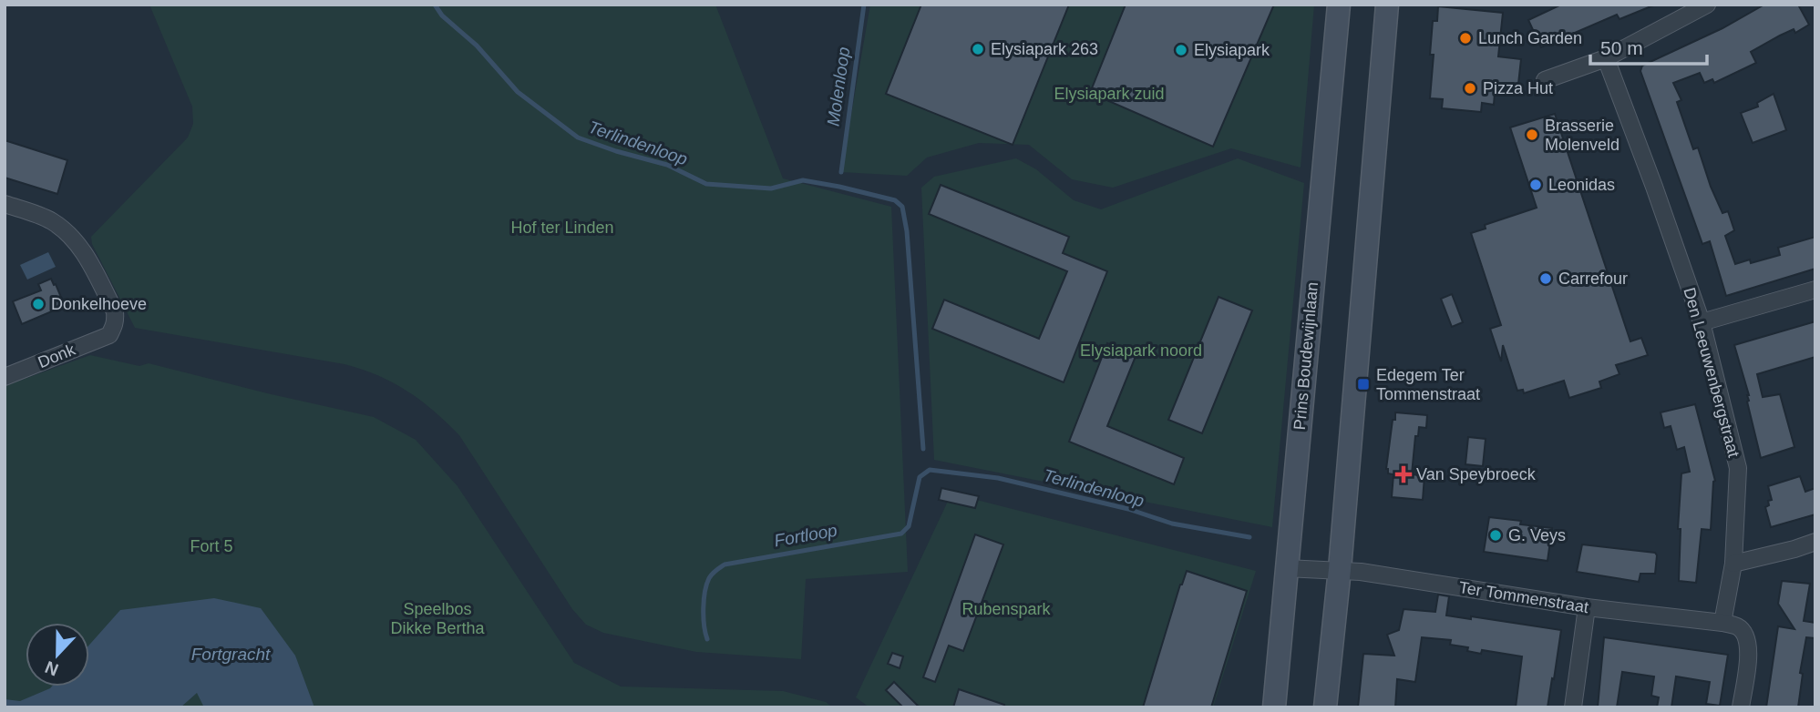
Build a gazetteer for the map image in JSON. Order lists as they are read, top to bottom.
{
  "streets": {
    "main road": ["Prins Boudewijnlaan"],
    "street": ["Donk", "Den Leeuwenbergstraat", "Ter Tommenstraat"]
  },
  "crossings": [
    ["Prins Boudewijnlaan", "Ter Tommenstraat"],
    ["Den Leeuwenbergstraat", "Ter Tommenstraat"]
  ],
  "water": [
    "Molenloop",
    "Terlindenloop",
    "Fortloop",
    "Fortgracht"
  ],
  "parks": [
    "Elysiapark zuid",
    "Hof ter Linden",
    "Elysiapark noord",
    "Fort 5",
    "Speelbos Dikke Bertha",
    "Rubenspark"
  ],
  "places": {
    "other": [
      "Lunch Garden",
      "Elysiapark 263",
      "Elysiapark",
      "Pizza Hut",
      "Brasserie Molenveld",
      "Leonidas",
      "Carrefour",
      "Donkelhoeve",
      "G. Veys"
    ],
    "transit": ["Edegem Ter Tommenstraat"],
    "health": ["Van Speybroeck"]
  },
  "scale_bar": "50 m",
  "north": "bottom"
}
